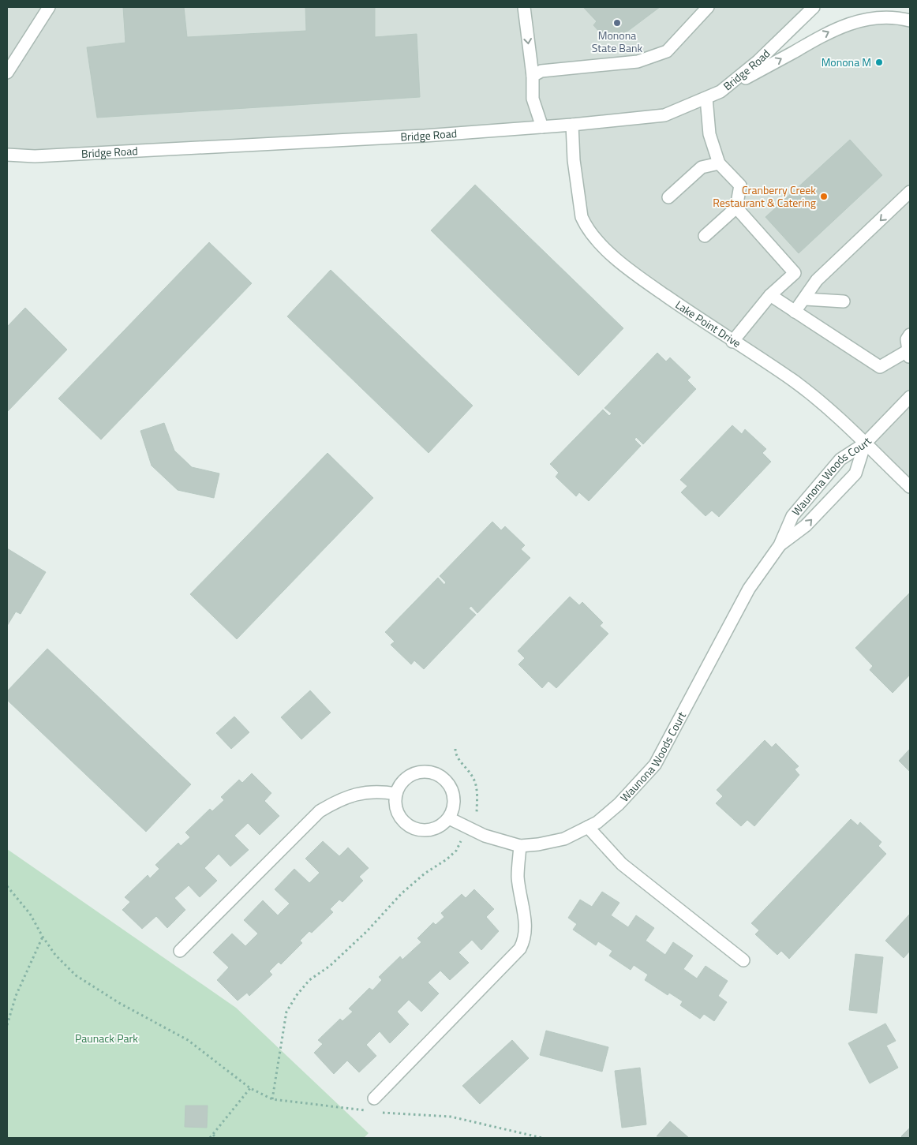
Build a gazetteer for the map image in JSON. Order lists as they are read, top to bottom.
{
  "streets": {
    "street": ["Bridge Road", "Lake Point Drive", "Waunona Woods Court"]
  },
  "crossings": [
    ["Bridge Road", "Lake Point Drive"],
    ["Lake Point Drive", "Waunona Woods Court"]
  ],
  "parks": ["Paunack Park"],
  "places": ["Monona State Bank", "Monona M", "Cranberry Creek Restaurant & Catering"]
}
